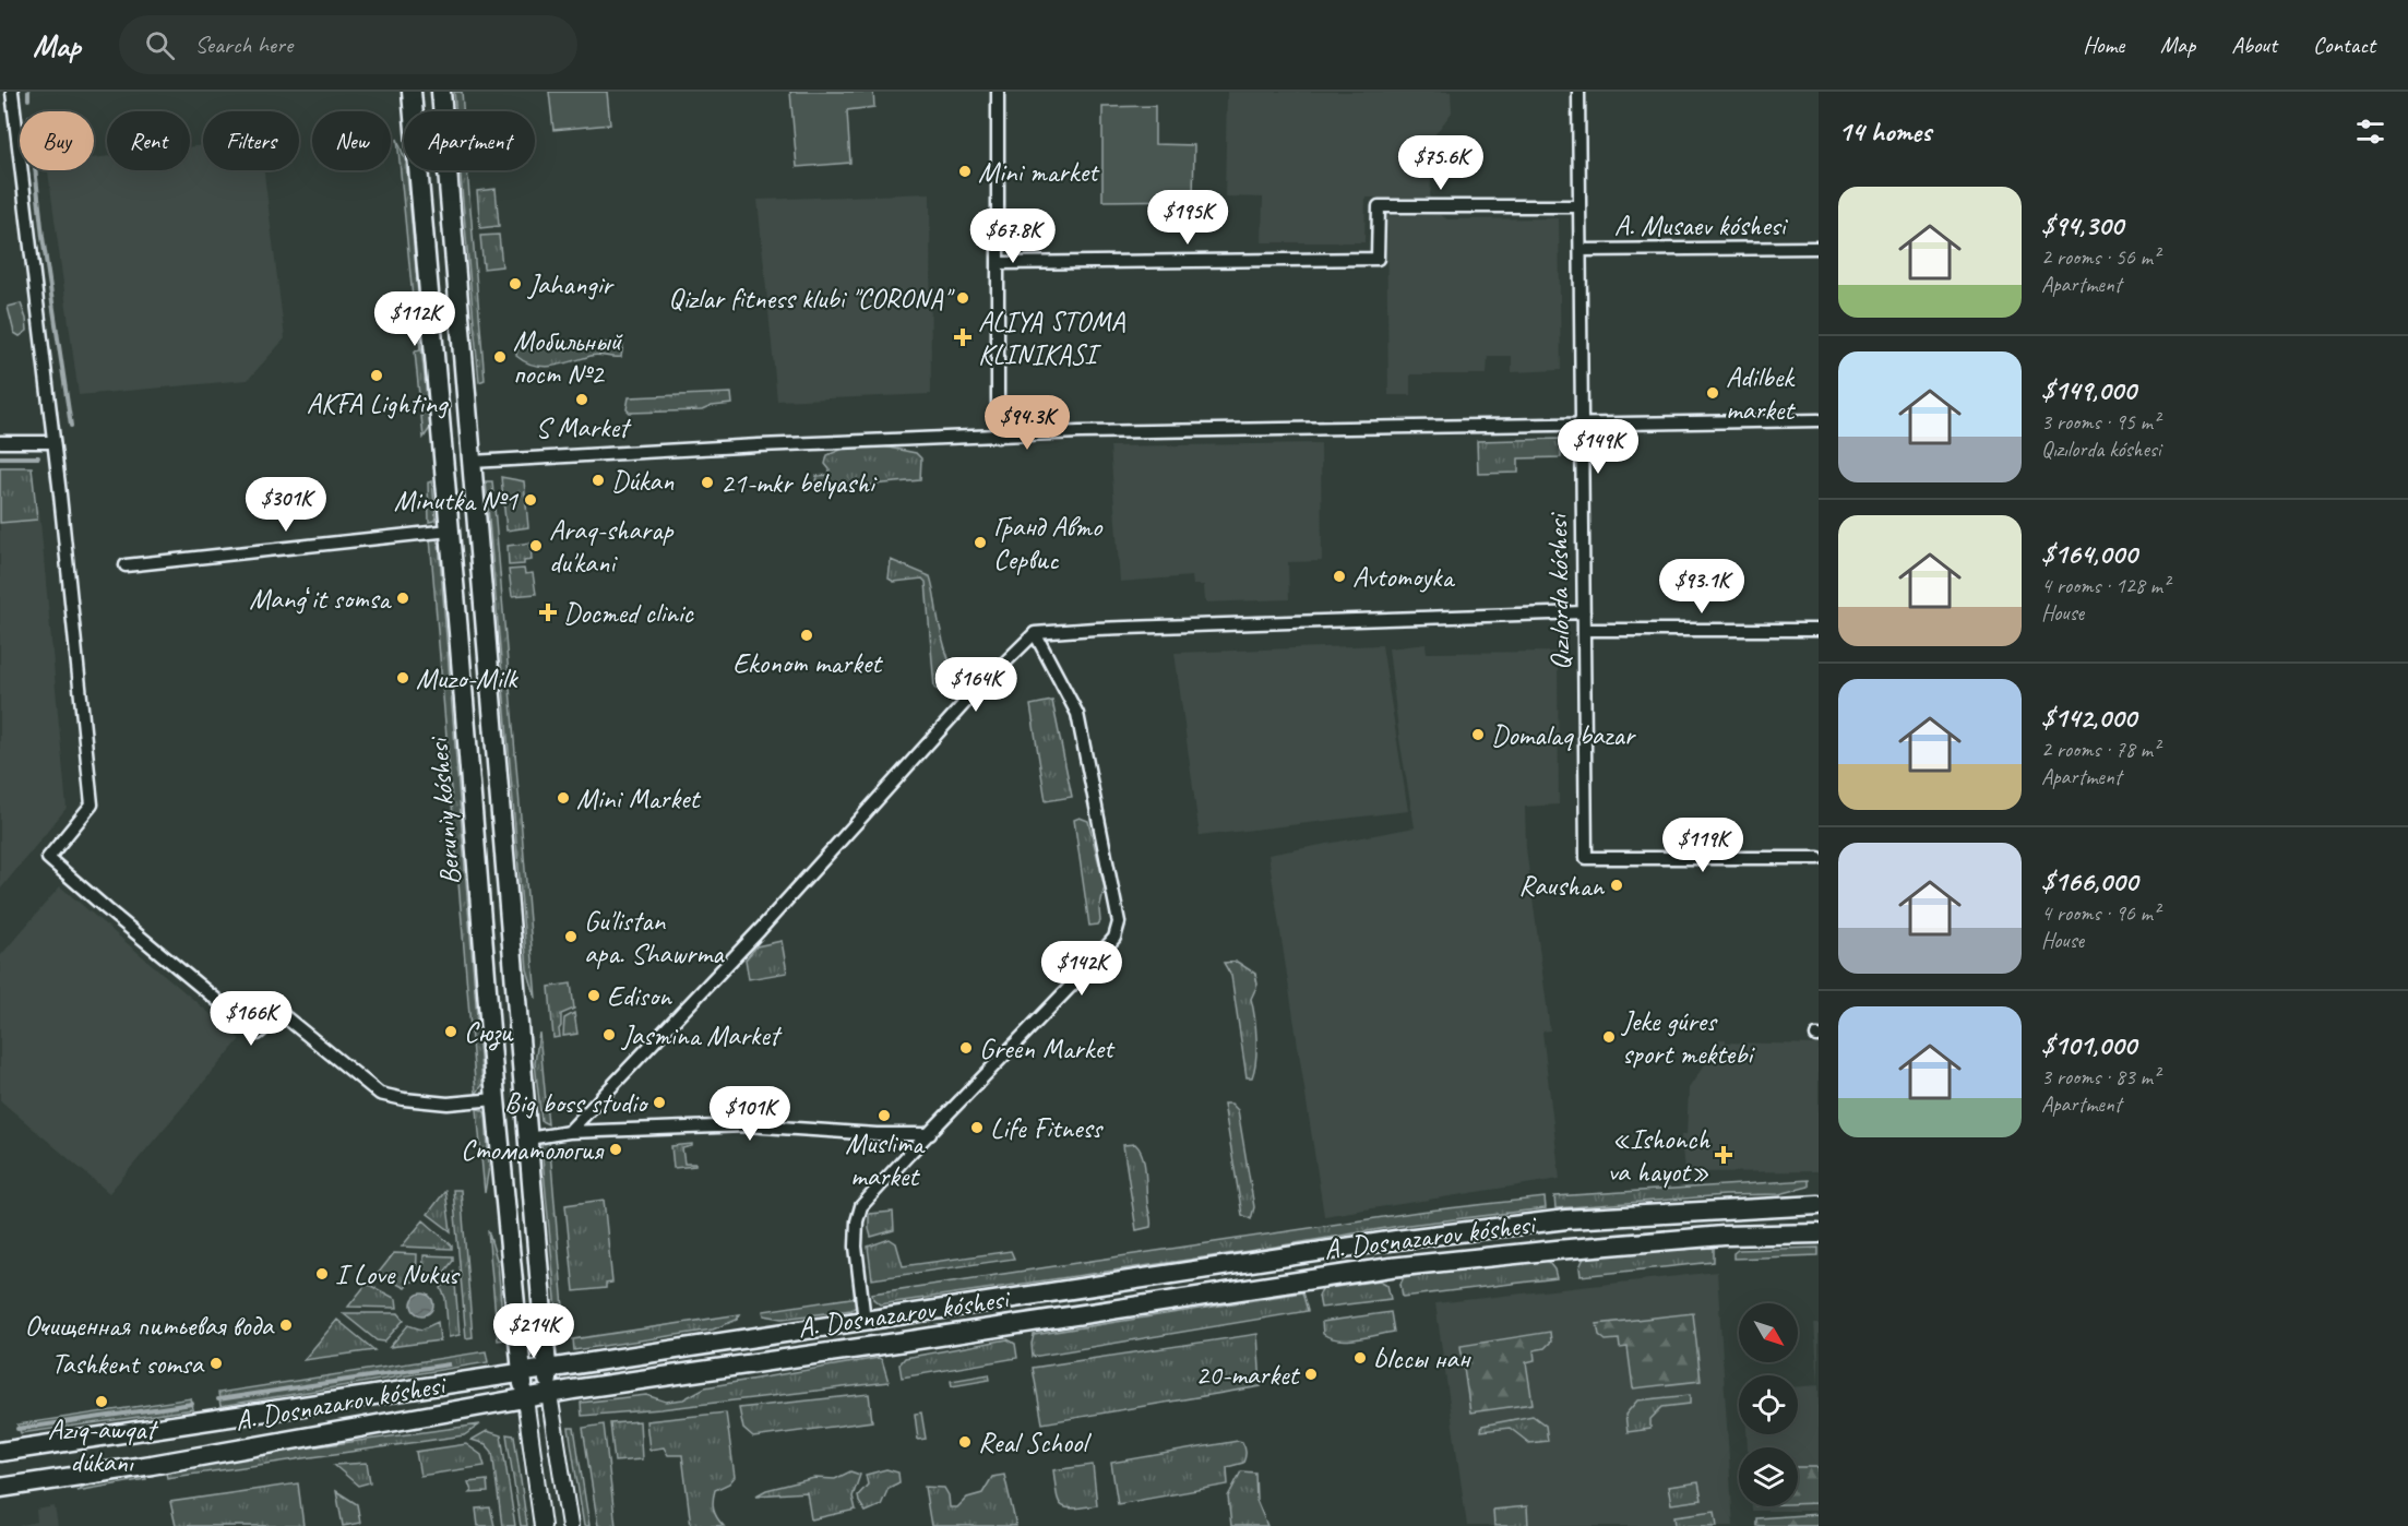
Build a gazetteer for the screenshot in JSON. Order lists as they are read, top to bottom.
{
  "streets": {
    "main road": ["Beruniy kóshesi", "A. Dosnazarov kóshesi"],
    "street": ["A. Musaev kóshesi", "Qızılorda kóshesi"]
  },
  "crossings": [
    ["A. Musaev kóshesi", "Qızılorda kóshesi"],
    ["Beruniy kóshesi", "A. Dosnazarov kóshesi"]
  ],
  "places": {
    "other": [
      "Mini market",
      "Jahangir",
      "Qizlar fitness klubi \"CORONA\"",
      "Мобильный пост №2",
      "AKFA Lighting",
      "Adilbek market",
      "S Market",
      "Dúkan",
      "21-mkr belyashi",
      "Minutka №1",
      "Гранд Авто Сервис",
      "Araq-sharap du'kani",
      "Avtomoyka",
      "Mangʻit somsa",
      "Ekonom market",
      "Muzo-Milk",
      "Domalaq bazar",
      "Mini Market",
      "Raushan",
      "Gu'listan apa. Shawrma",
      "Edison",
      "Сюзи",
      "Jasmina Market",
      "Jeke gúres sport mektebi",
      "Green Market",
      "Big boss studio",
      "Muslima market",
      "Life Fitness",
      "Стоматология",
      "I Love Nukus",
      "Очищенная питьевая вода",
      "Ыссы нан",
      "Tashkent somsa",
      "20-market",
      "Azıq-awqat dúkanı",
      "Real School"
    ],
    "health": ["ALIYA STOMA KLINIKASI", "Docmed clinic", "«Ishonch va hayot»"]
  },
  "north": "bottom right",
  "page": {
    "header": "Map",
    "search": "Search here",
    "nav": [
      "Home",
      "Map",
      "About",
      "Contact"
    ],
    "heading": "14 homes",
    "chip": [
      "Buy",
      "Rent",
      "Filters",
      "New",
      "Apartment"
    ],
    "price": [
      "$75.6K",
      "$195K",
      "$67.8K",
      "$112K",
      "$94.3K",
      "$149K",
      "$301K",
      "$93.1K",
      "$164K",
      "$119K",
      "$142K",
      "$166K",
      "$101K",
      "$214K"
    ],
    "list": [
      {
        "name": "$94,300",
        "note": "2 rooms · 56 m² · Apartment"
      },
      {
        "name": "$149,000",
        "note": "3 rooms · 95 m² · Qızılorda kóshesi"
      },
      {
        "name": "$164,000",
        "note": "4 rooms · 128 m² · House"
      },
      {
        "name": "$142,000",
        "note": "2 rooms · 78 m² · Apartment"
      },
      {
        "name": "$166,000",
        "note": "4 rooms · 96 m² · House"
      },
      {
        "name": "$101,000",
        "note": "3 rooms · 83 m² · Apartment"
      }
    ]
  }
}
